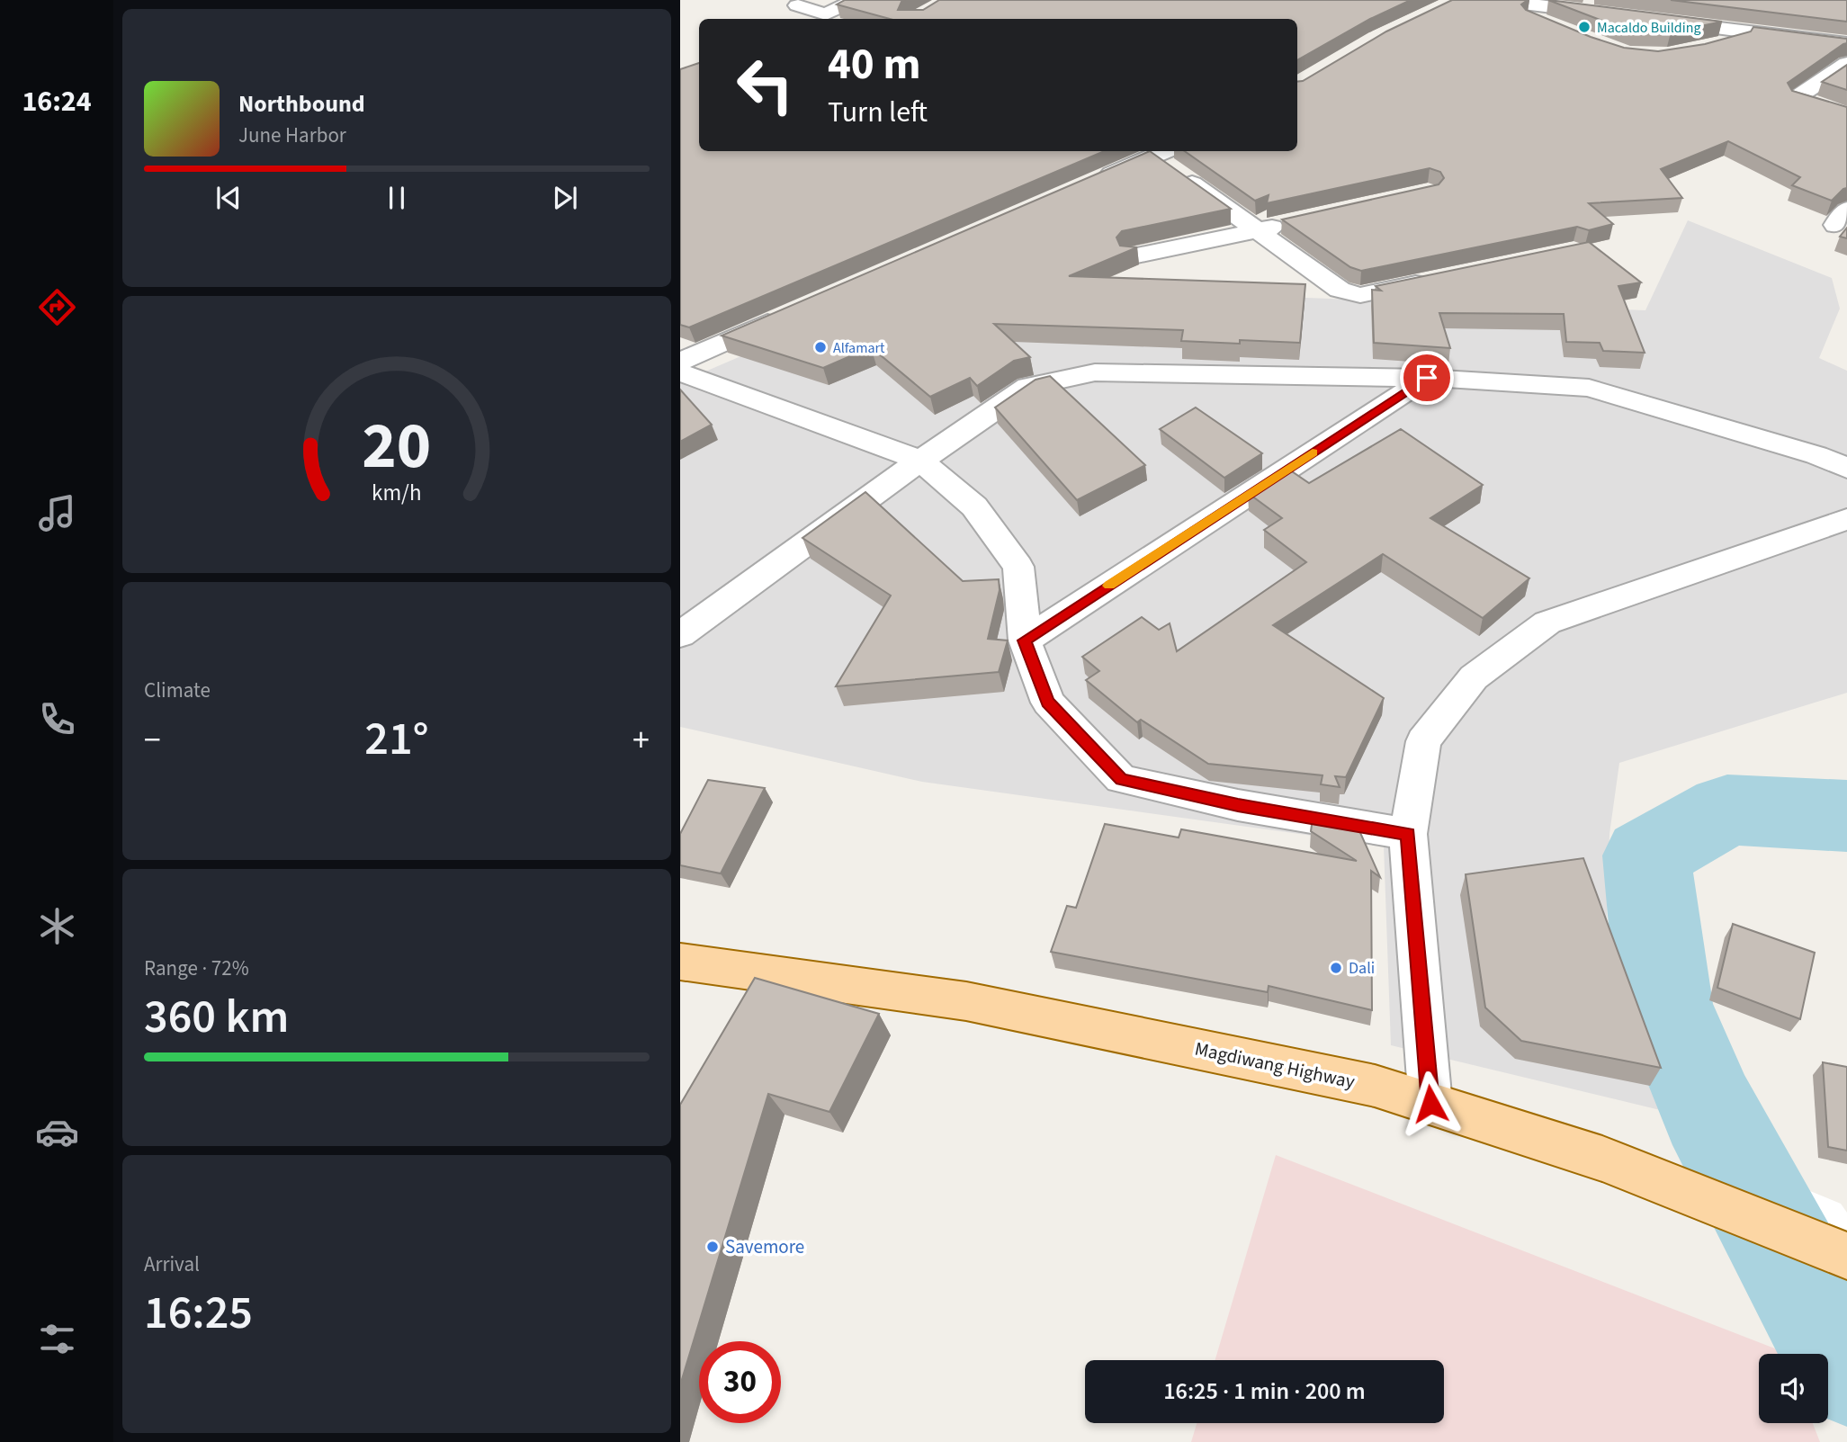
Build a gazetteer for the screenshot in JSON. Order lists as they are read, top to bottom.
{
  "streets": {
    "main road": ["Magdiwang Highway"]
  },
  "places": [
    "Macaldo Building",
    "Alfamart",
    "Dali",
    "Savemore"
  ],
  "page": {
    "tabs": "16:24",
    "turn": ["40 m", "Turn left"],
    "song": ["Northbound", "June Harbor"],
    "tile": [
      "Climate",
      ["Range · 72%", "360 km"],
      ["Arrival", "16:25"]
    ],
    "heat": ["−", "21°", "+"],
    "limit": "30",
    "trip": "16:25 · 1 min · 200 m",
    "gauge": ["20", "km/h"]
  }
}
